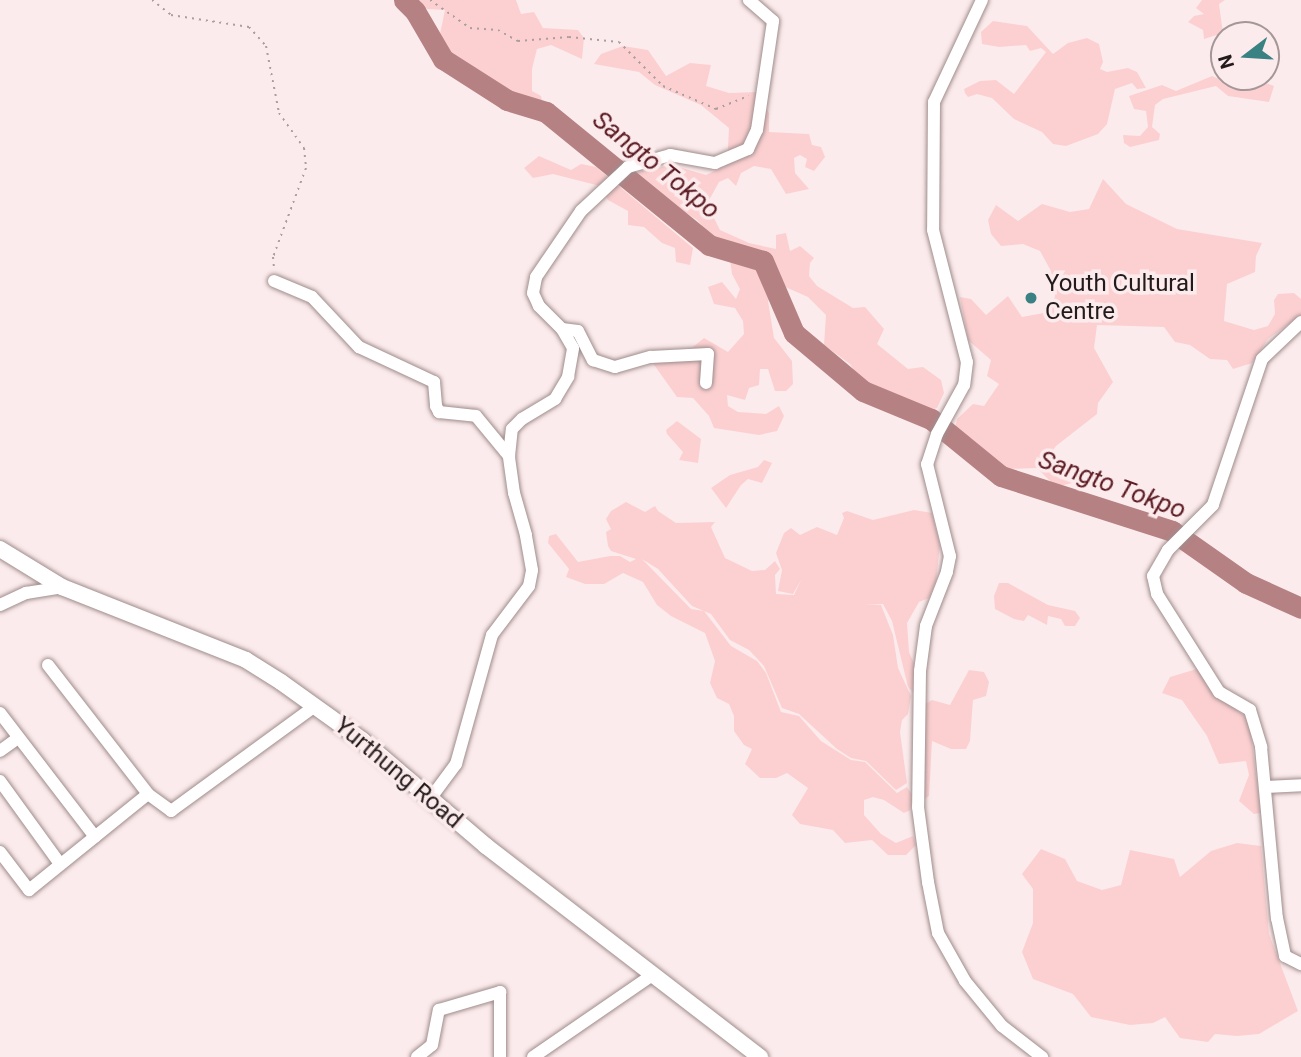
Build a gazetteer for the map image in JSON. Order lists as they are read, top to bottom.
{
  "streets": {
    "main road": ["Yurthung Road"]
  },
  "water": ["Sangto Tokpo"],
  "places": ["Youth Cultural Centre"],
  "north": "left"
}
